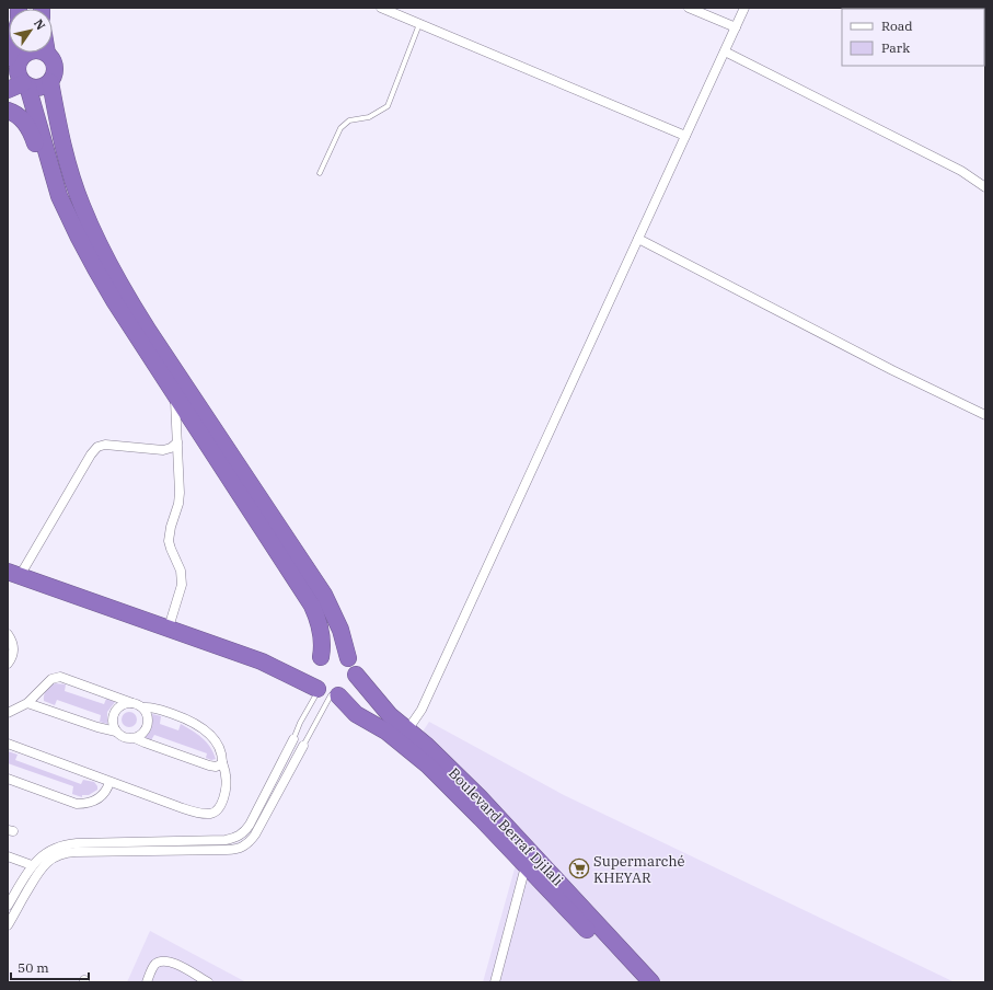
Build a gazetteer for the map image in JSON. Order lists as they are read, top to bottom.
{
  "streets": {
    "highway": ["Boulevard Berraf Djilali"]
  },
  "places": {
    "supermarket": ["Supermarché KHEYAR"]
  },
  "legend": ["Road", "Park"],
  "scale_bar": "50 m",
  "north": "top right"
}
